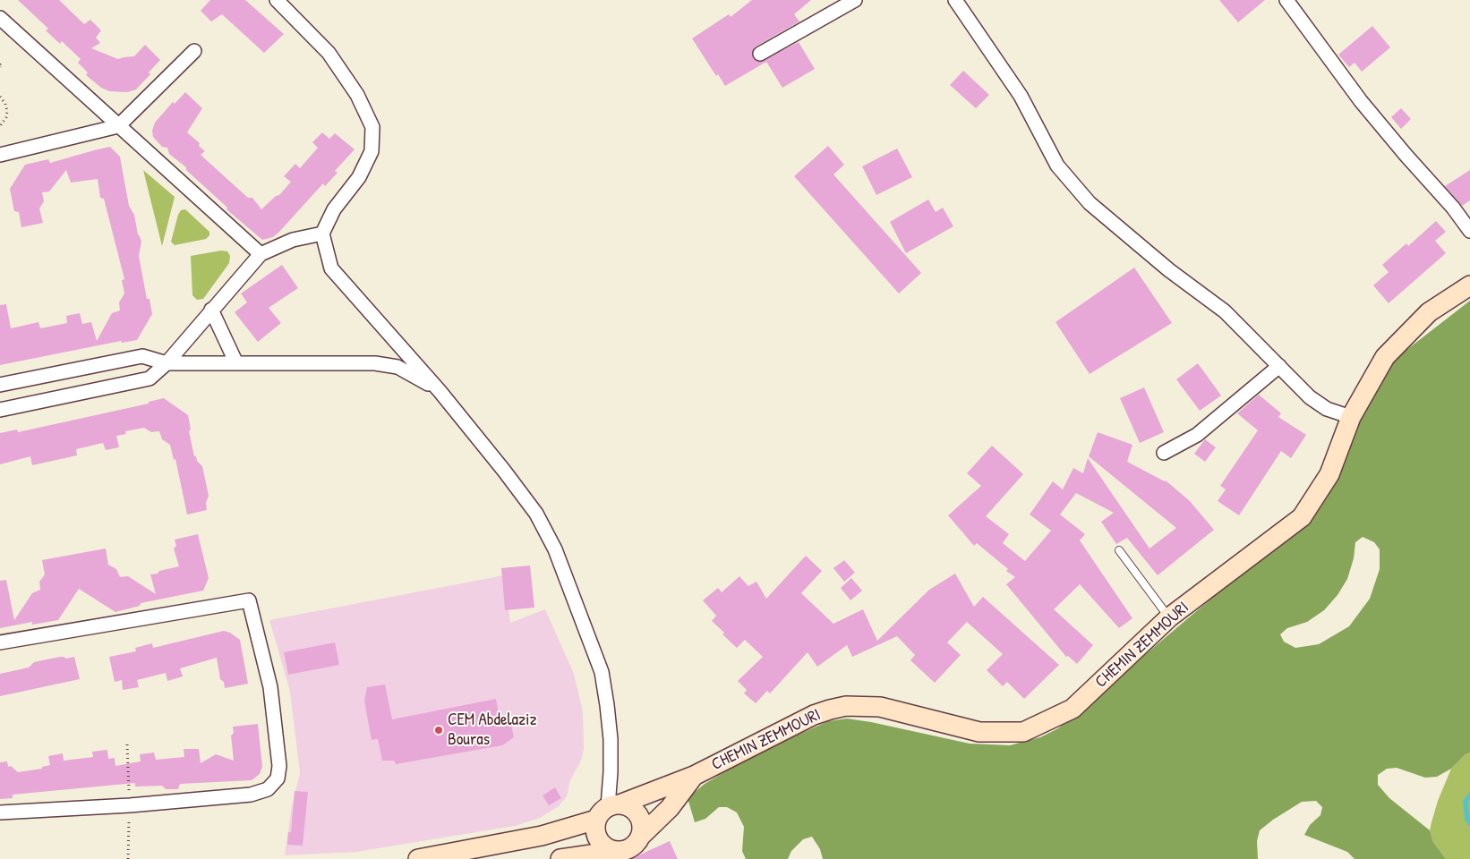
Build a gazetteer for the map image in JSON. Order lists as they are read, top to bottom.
{
  "streets": {
    "street": ["CHEMIN ZEMMOURI"]
  },
  "places": ["CEM Abdelaziz Bouras"]
}
